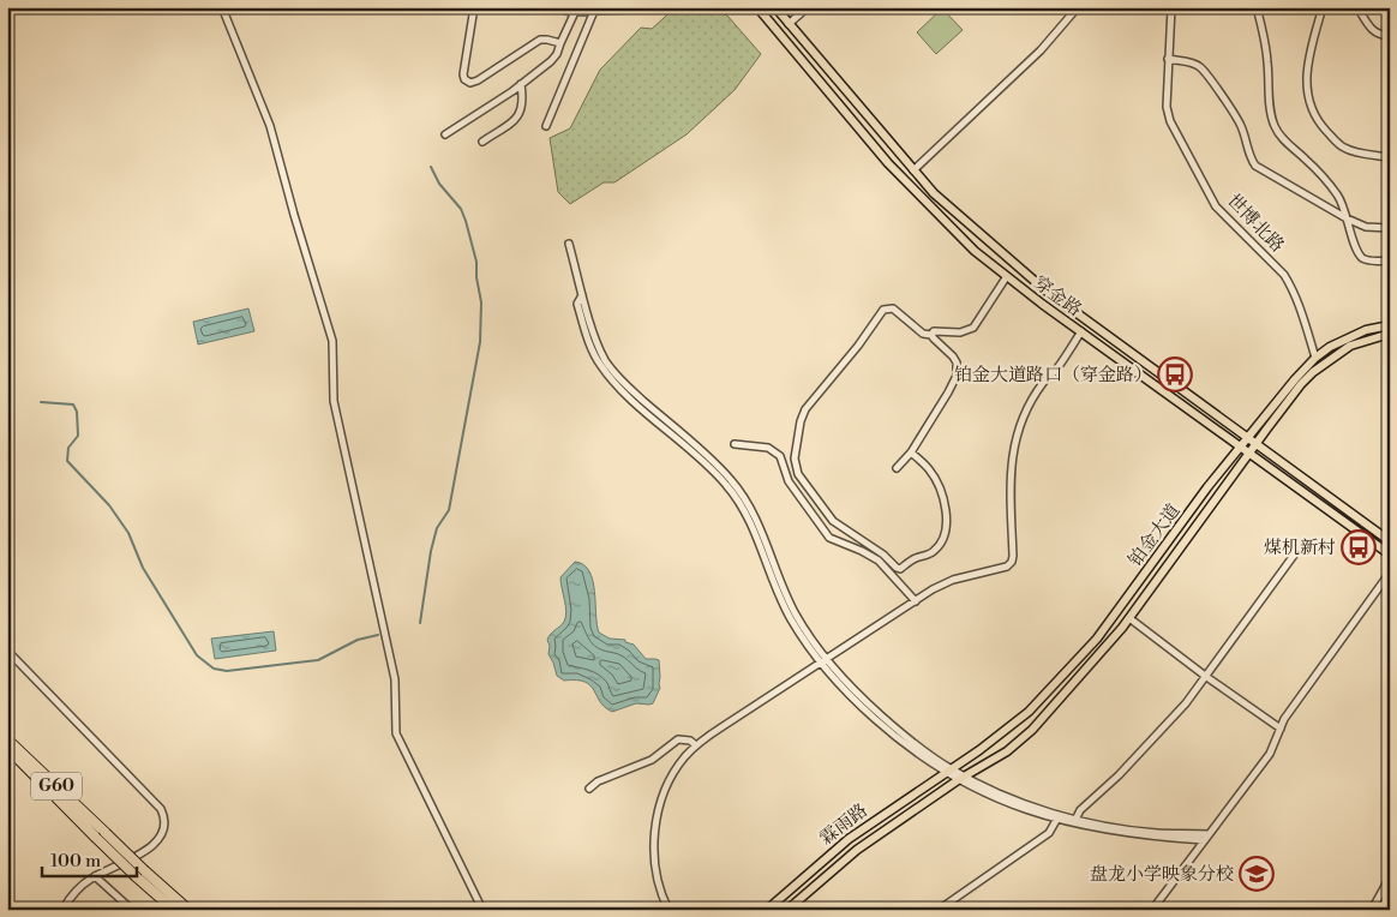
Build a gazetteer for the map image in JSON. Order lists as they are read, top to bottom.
{
  "streets": {
    "highway": ["G60"],
    "main road": ["穿金路", "铂金大道", "霖雨路"],
    "street": ["世博北路"]
  },
  "crossings": [
    ["世博北路", "铂金大道"],
    ["穿金路", "铂金大道"],
    ["铂金大道", "霖雨路"]
  ],
  "places": {
    "bus stop": ["铂金大道路口（穿金路）", "煤机新村"],
    "school or university": ["盘龙小学映象分校"]
  },
  "scale_bar": "100 m"
}
